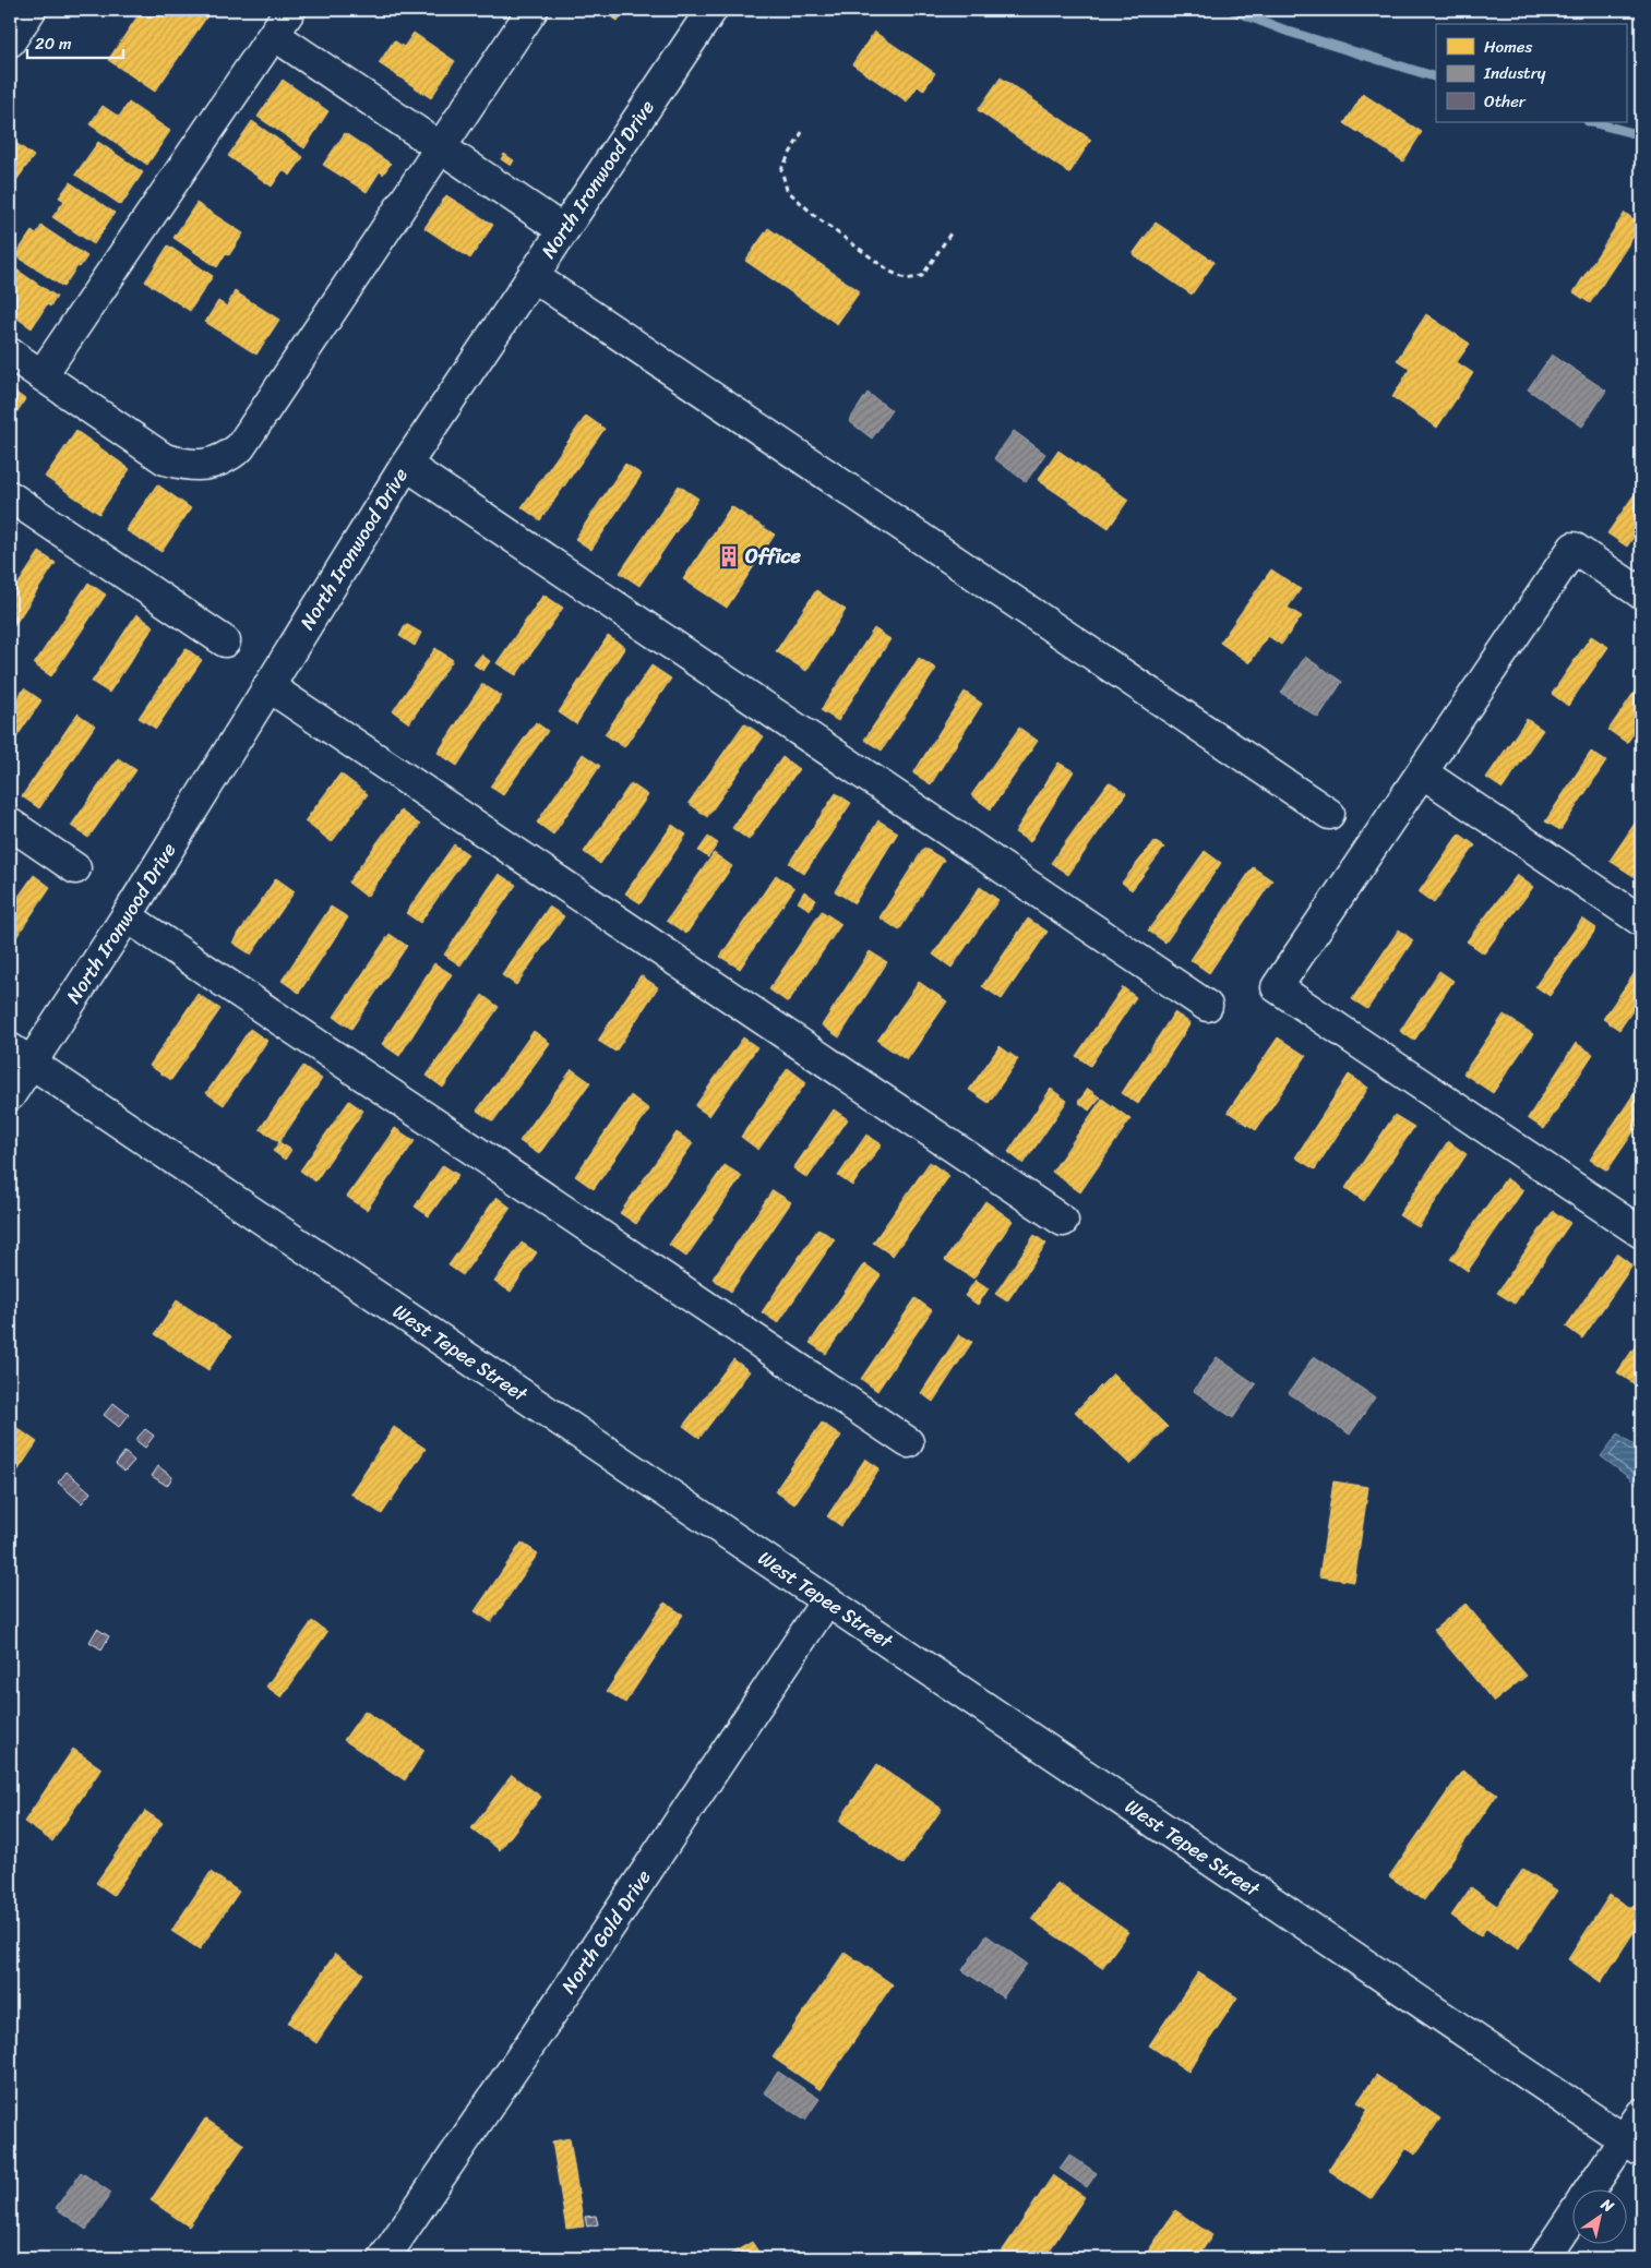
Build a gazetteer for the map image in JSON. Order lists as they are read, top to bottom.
{
  "streets": {
    "street": ["North Ironwood Drive", "West Tepee Street", "North Gold Drive"]
  },
  "crossings": [
    ["North Ironwood Drive", "West Tepee Street"],
    ["West Tepee Street", "North Gold Drive"]
  ],
  "places": {
    "building": ["Office"]
  },
  "legend": ["Homes", "Industry", "Other"],
  "scale_bar": "20 m",
  "north": "top right"
}
